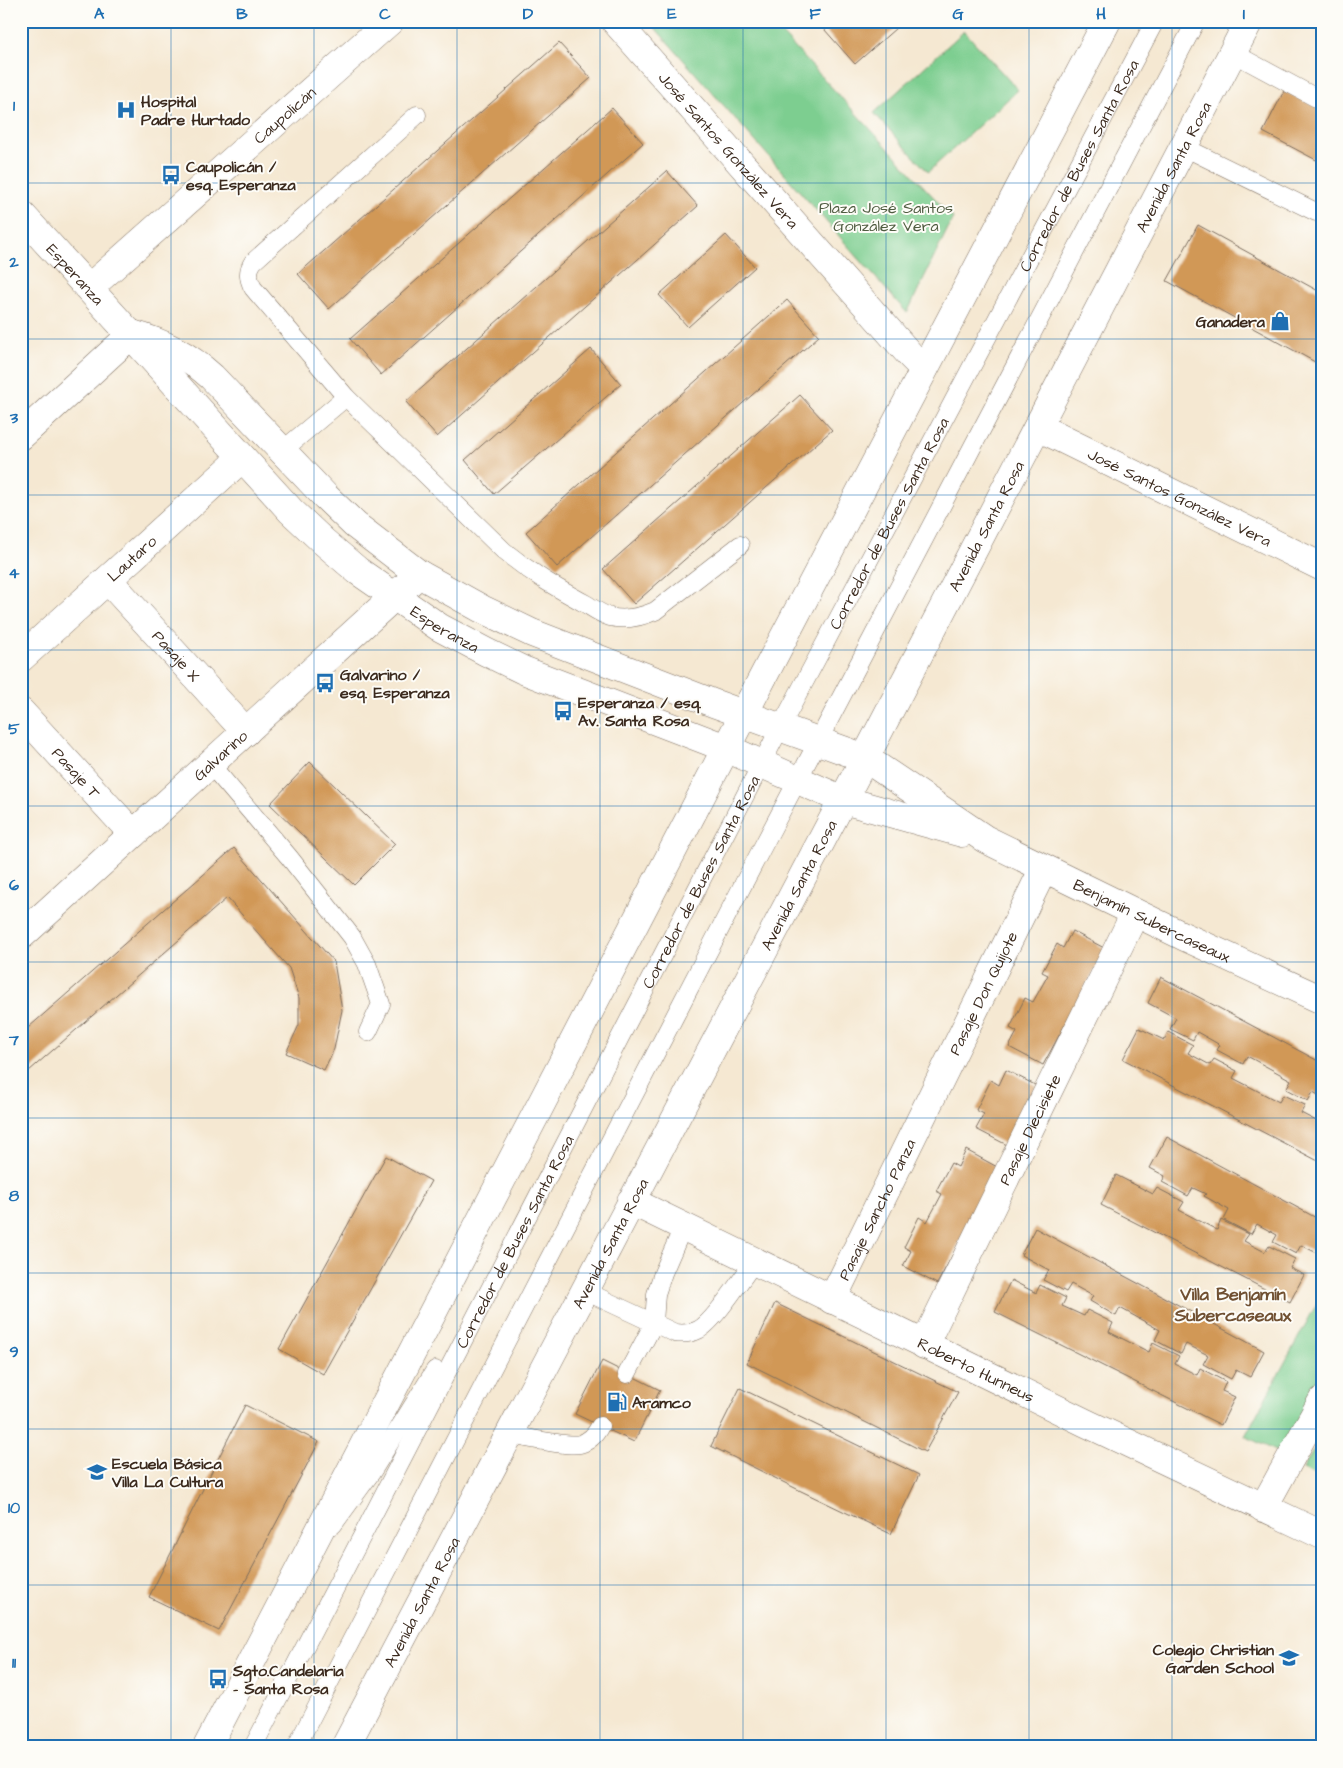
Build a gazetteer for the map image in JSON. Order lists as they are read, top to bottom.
{
  "streets": {
    "street": [
      "Caupolicán",
      "José Santos González Vera",
      "Avenida Santa Rosa",
      "Esperanza",
      "Lautaro",
      "Pasaje X",
      "Galvarino",
      "Pasaje T",
      "Benjamín Subercaseaux",
      "Pasaje Don Quijote",
      "Pasaje Diecisiete",
      "Pasaje Sancho Panza",
      "Roberto Hunneus"
    ],
    "lane": ["Corredor de Buses Santa Rosa"]
  },
  "crossings": [
    ["Caupolicán", "Esperanza"],
    ["José Santos González Vera", "Avenida Santa Rosa"],
    ["Corredor de Buses Santa Rosa", "Esperanza"],
    ["Avenida Santa Rosa", "Esperanza"],
    ["Avenida Santa Rosa", "Benjamín Subercaseaux"],
    ["Avenida Santa Rosa", "Roberto Hunneus"],
    ["Esperanza", "Lautaro"],
    ["Esperanza", "Galvarino"],
    ["Esperanza", "Benjamín Subercaseaux"],
    ["Lautaro", "Pasaje X"],
    ["Pasaje X", "Galvarino"],
    ["Galvarino", "Pasaje T"],
    ["Benjamín Subercaseaux", "Pasaje Don Quijote"],
    ["Benjamín Subercaseaux", "Pasaje Diecisiete"],
    ["Pasaje Don Quijote", "Pasaje Sancho Panza"],
    ["Pasaje Diecisiete", "Roberto Hunneus"],
    ["Pasaje Sancho Panza", "Roberto Hunneus"]
  ],
  "districts": ["Villa Benjamín Subercaseaux"],
  "parks": ["Plaza José Santos González Vera"],
  "places": {
    "hospital": ["Hospital Padre Hurtado"],
    "bus stop": [
      "Caupolicán / esq. Esperanza",
      "Galvarino / esq. Esperanza",
      "Esperanza / esq. Av. Santa Rosa",
      "Sgto.Candelaria - Santa Rosa"
    ],
    "shop": ["Ganadera"],
    "fuel station": ["Aramco"],
    "school or university": ["Escuela Básica Villa La Cultura", "Colegio Christian Garden School"]
  },
  "grid": {
    "columns": [
      "A",
      "B",
      "C",
      "D",
      "E",
      "F",
      "G",
      "H",
      "I"
    ],
    "rows": [
      "1",
      "2",
      "3",
      "4",
      "5",
      "6",
      "7",
      "8",
      "9",
      "10",
      "11"
    ]
  }
}
